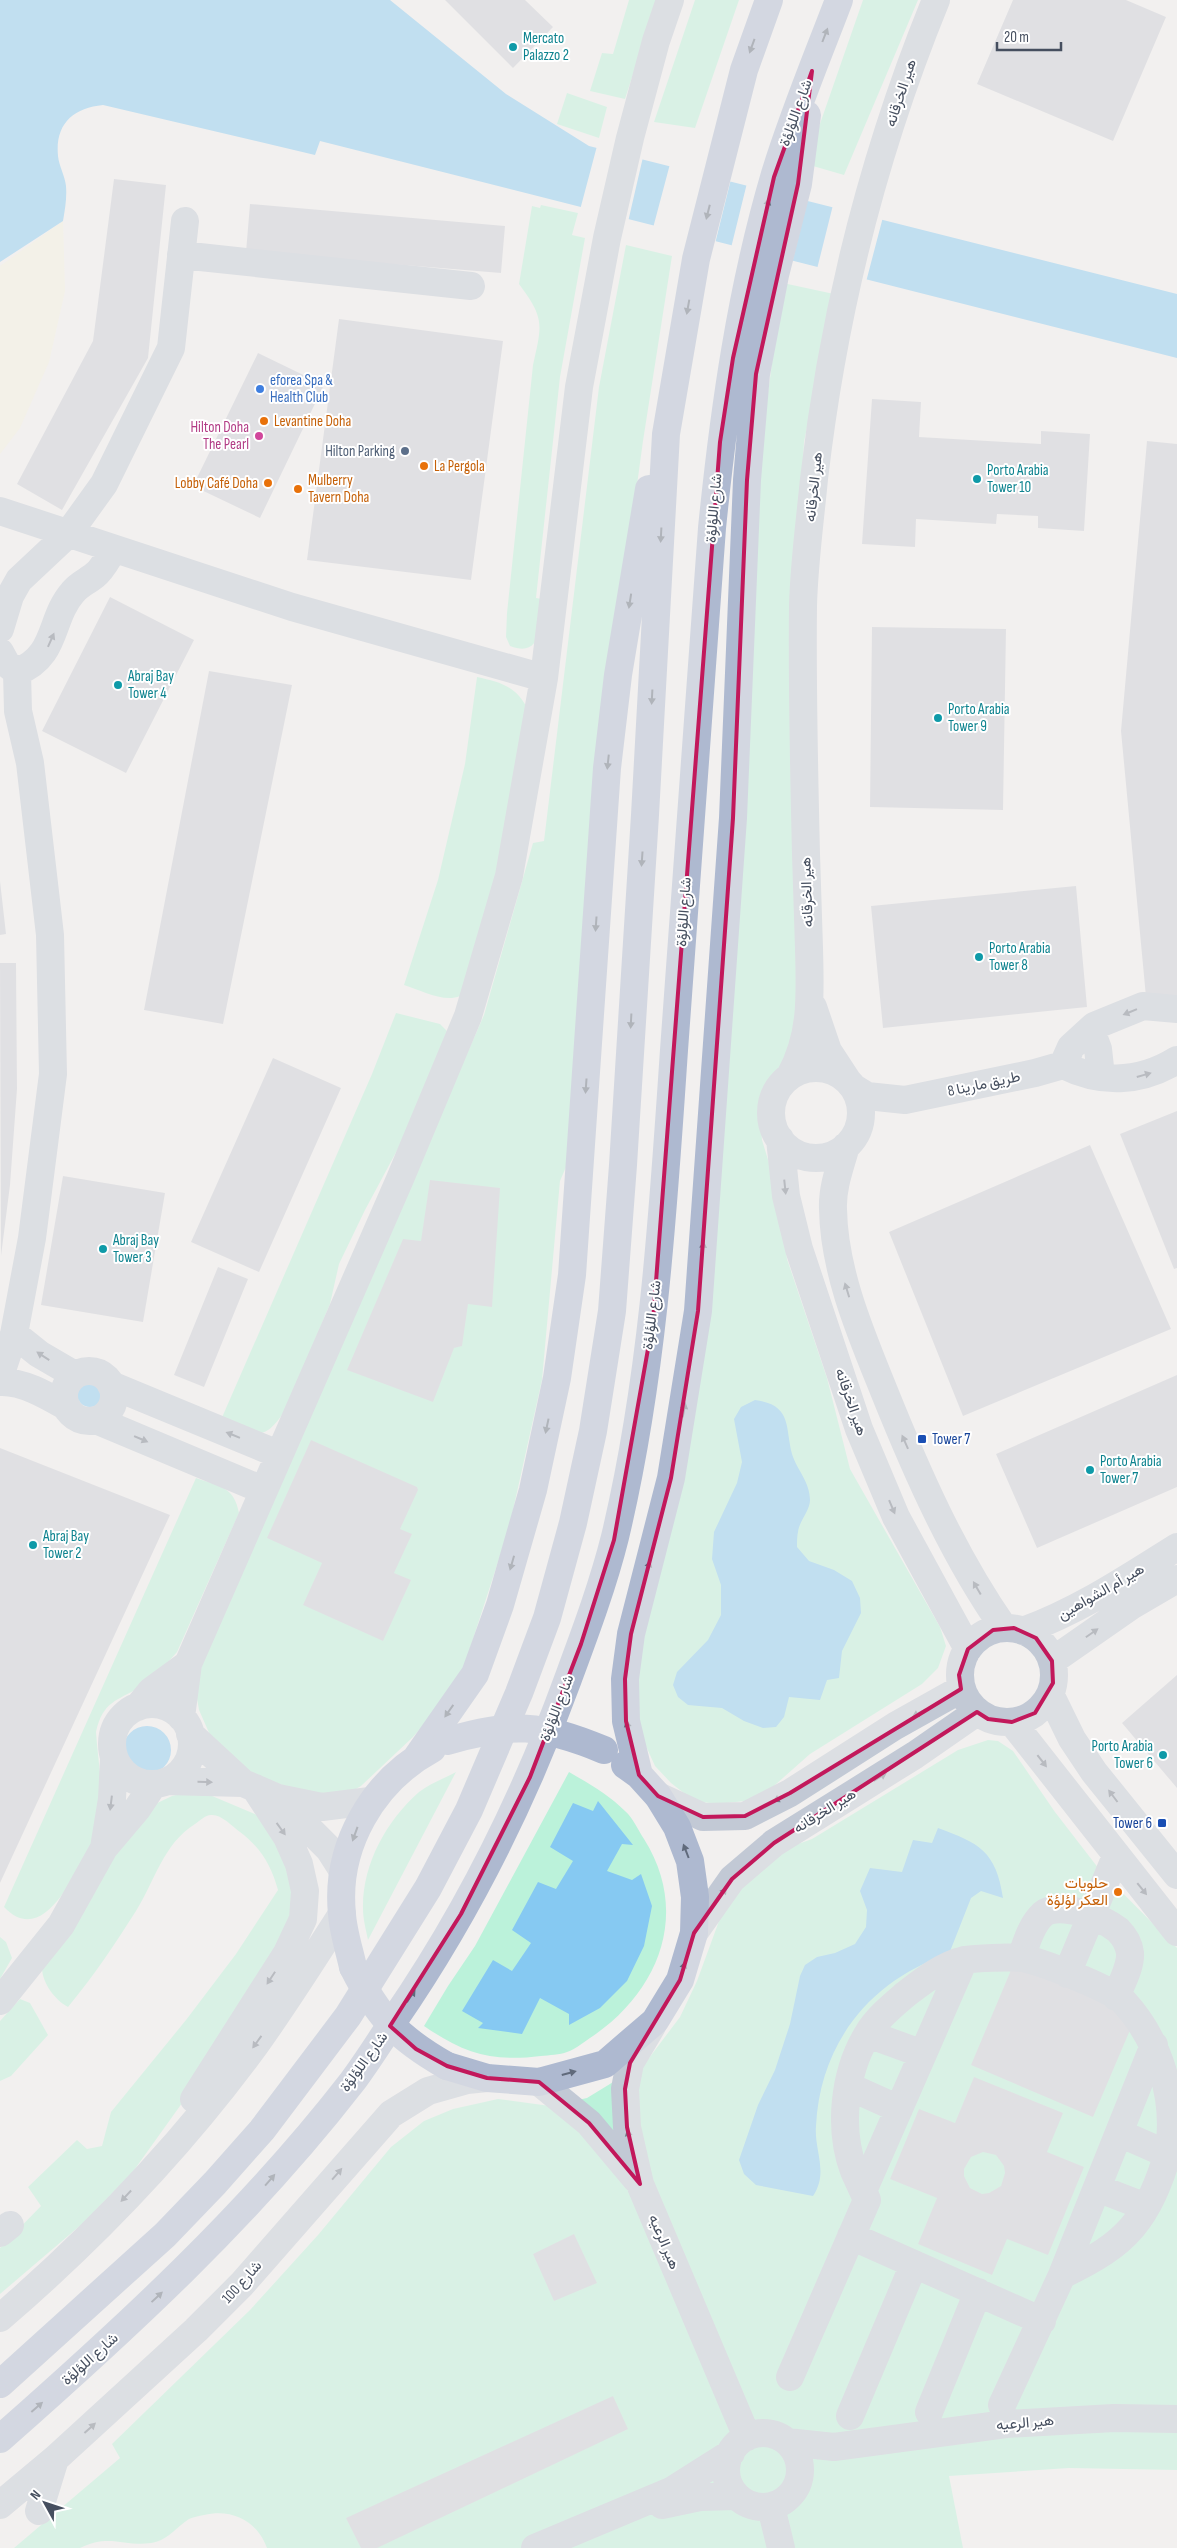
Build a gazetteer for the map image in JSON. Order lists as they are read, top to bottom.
{
  "streets": {
    "main road": ["شارع اللؤلؤة"],
    "street": [
      "هير الخرقانه",
      "طريق مارينا 8",
      "هير أم الشواهين",
      "هير الرعيه",
      "شارع 100"
    ]
  },
  "crossings": [
    ["هير الخرقانه", "طريق مارينا 8"],
    ["هير الخرقانه", "هير أم الشواهين"]
  ],
  "places": {
    "other": [
      "Mercato Palazzo 2",
      "eforea Spa & Health Club",
      "Levantine Doha",
      "Hilton Doha The Pearl",
      "Hilton Parking",
      "La Pergola",
      "Porto Arabia Tower 10",
      "Lobby Café Doha",
      "Mulberry Tavern Doha",
      "Abraj Bay Tower 4",
      "Porto Arabia Tower 9",
      "Porto Arabia Tower 8",
      "Abraj Bay Tower 3",
      "Porto Arabia Tower 7",
      "Abraj Bay Tower 2",
      "Porto Arabia Tower 6",
      "حلويات العكر لؤلؤة"
    ],
    "transit": ["Tower 7", "Tower 6"]
  },
  "scale_bar": "20 m",
  "north": "top left"
}
